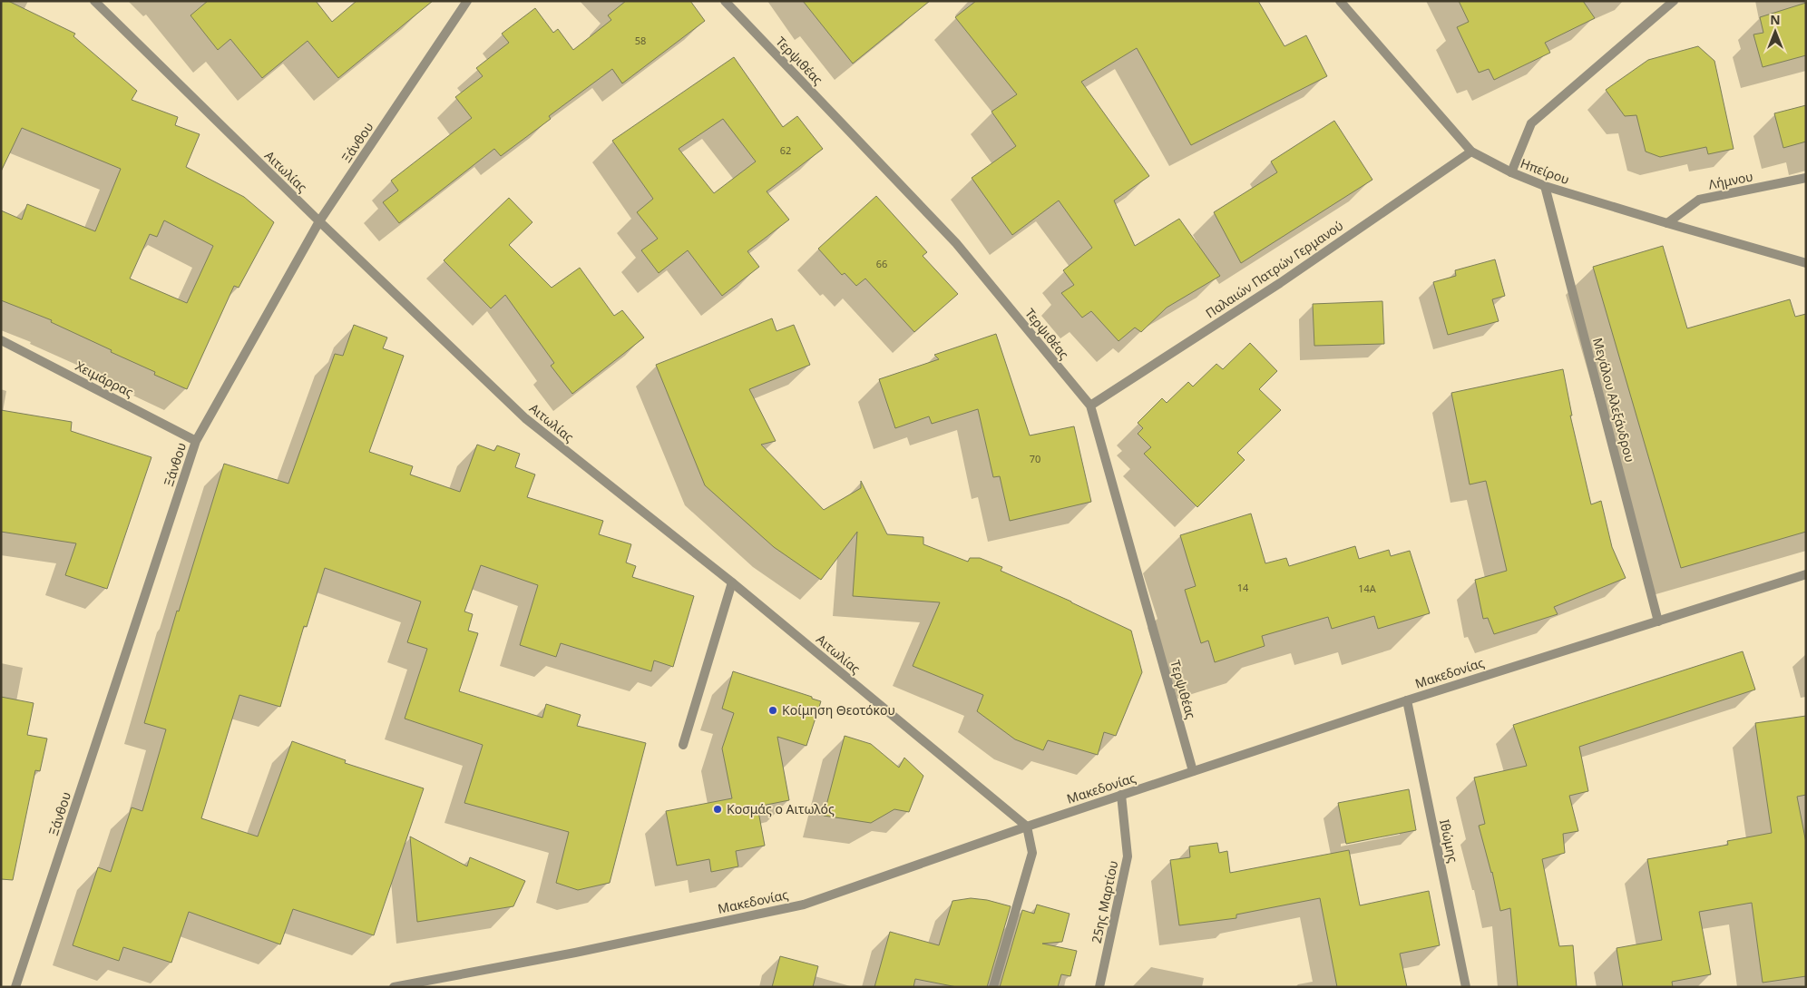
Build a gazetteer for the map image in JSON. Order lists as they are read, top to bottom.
{
  "streets": {
    "street": [
      "Τερψιθέας",
      "Ξάνθου",
      "Αιτωλίας",
      "Ηπείρου",
      "Λήμνου",
      "Παλαιών Πατρών Γερμανού",
      "Χειμάρρας",
      "Μεγάλου Αλεξάνδρου",
      "Μακεδονίας",
      "Ιθώμης",
      "25ης Μαρτίου"
    ]
  },
  "crossings": [
    ["Τερψιθέας", "Παλαιών Πατρών Γερμανού"],
    ["Τερψιθέας", "Μακεδονίας"],
    ["Ξάνθου", "Αιτωλίας"],
    ["Ξάνθου", "Χειμάρρας"],
    ["Αιτωλίας", "Μακεδονίας"],
    ["Ηπείρου", "Λήμνου"],
    ["Ηπείρου", "Παλαιών Πατρών Γερμανού"],
    ["Ηπείρου", "Μεγάλου Αλεξάνδρου"],
    ["Μεγάλου Αλεξάνδρου", "Μακεδονίας"],
    ["Μακεδονίας", "Ιθώμης"],
    ["Μακεδονίας", "25ης Μαρτίου"]
  ],
  "places": ["Κοίμηση Θεοτόκου", "Κοσμάς ο Αιτωλός"],
  "house_numbers": [
    "58",
    "62",
    "66",
    "70",
    "14",
    "14Α"
  ],
  "north": "top"
}
